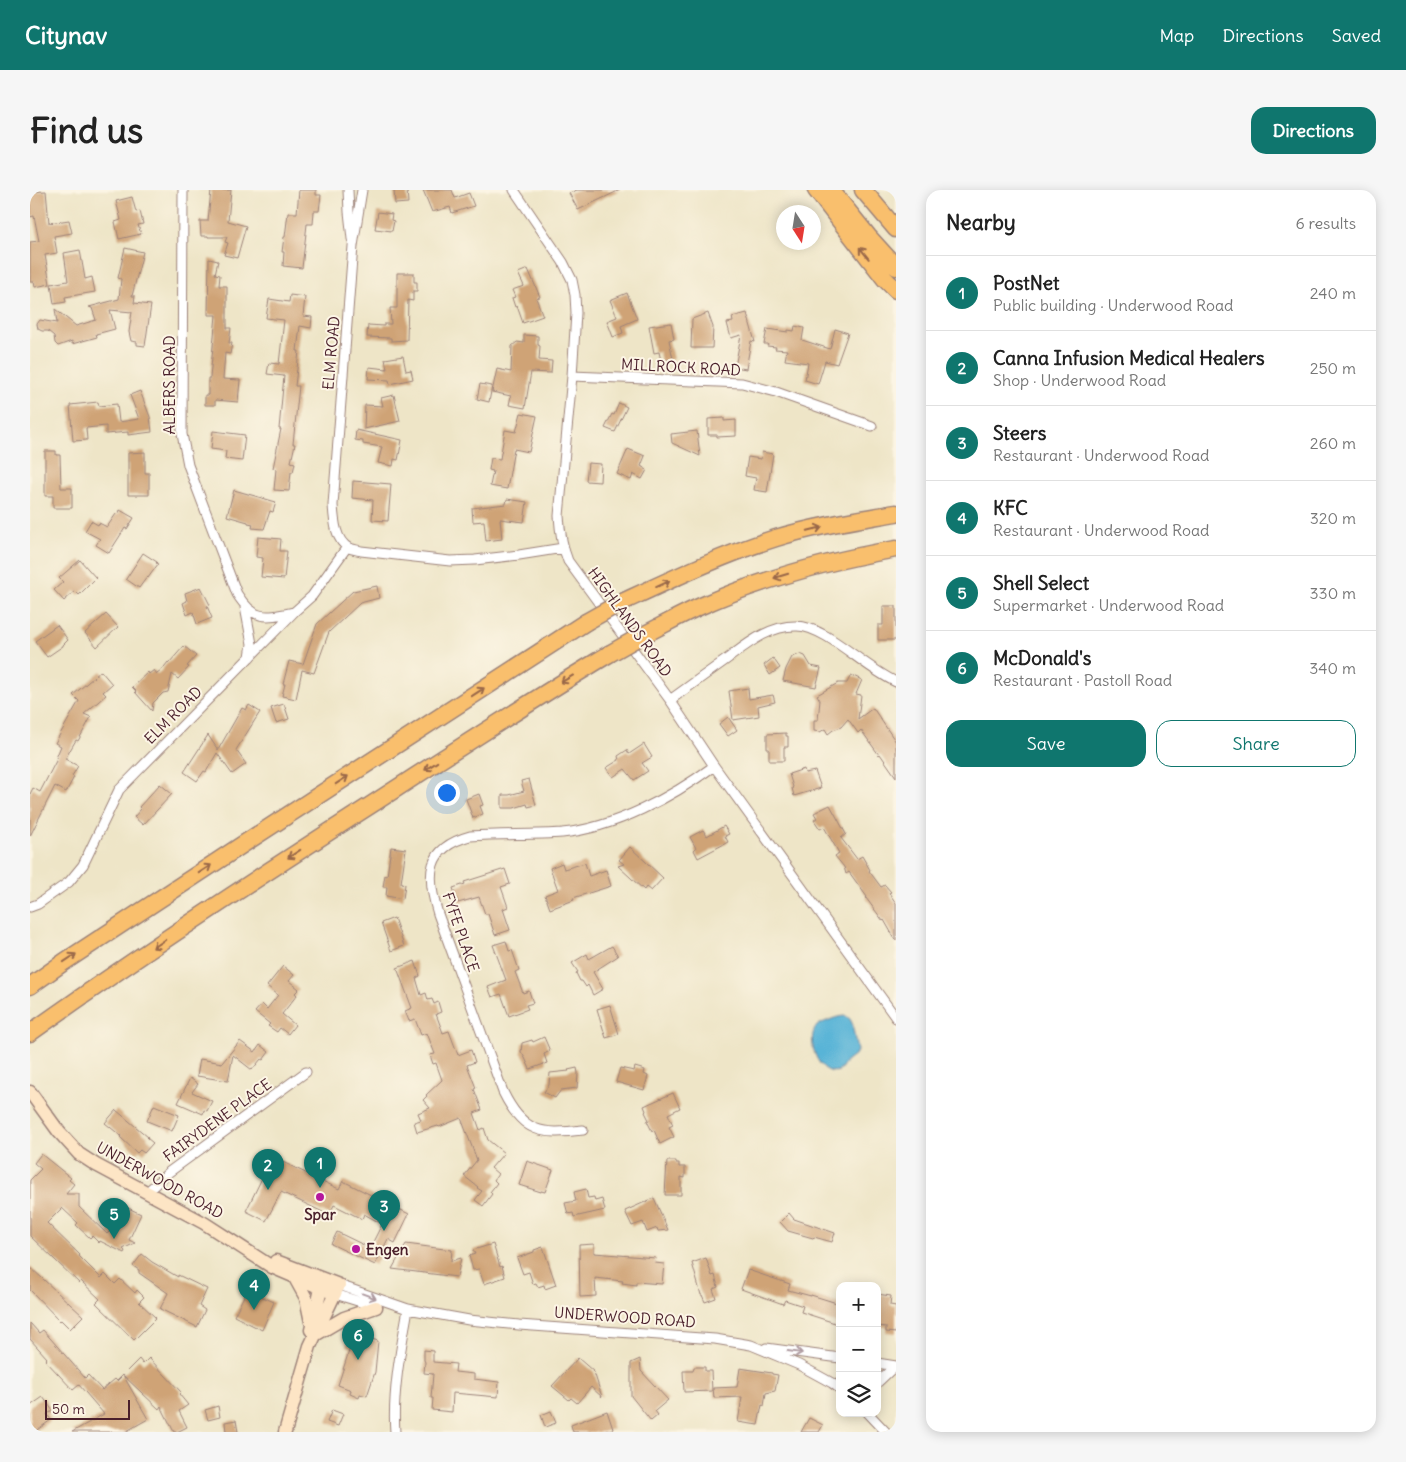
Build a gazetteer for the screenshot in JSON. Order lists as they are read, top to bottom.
{
  "streets": {
    "main road": ["UNDERWOOD ROAD"],
    "street": [
      "ELM ROAD",
      "MILLROCK ROAD",
      "ALBERS ROAD",
      "HIGHLANDS ROAD",
      "FYFE PLACE",
      "FAIRYDENE PLACE"
    ]
  },
  "crossings": [
    ["ELM ROAD", "ALBERS ROAD"],
    ["MILLROCK ROAD", "HIGHLANDS ROAD"],
    ["HIGHLANDS ROAD", "FYFE PLACE"],
    ["FAIRYDENE PLACE", "UNDERWOOD ROAD"]
  ],
  "places": ["Spar", "Engen"],
  "scale_bar": "50 m",
  "north": "bottom",
  "page": {
    "header": "Citynav",
    "nav": ["Map", "Directions", "Saved"],
    "buttons": [
      "Directions",
      ["Save", "Share"]
    ],
    "title": "Find us",
    "heading": ["Nearby", "6 results"],
    "list": [
      {
        "mark": "1",
        "name": "PostNet",
        "note": "Public building · Underwood Road",
        "value": "240 m"
      },
      {
        "mark": "2",
        "name": "Canna Infusion Medical Healers",
        "note": "Shop · Underwood Road",
        "value": "250 m"
      },
      {
        "mark": "3",
        "name": "Steers",
        "note": "Restaurant · Underwood Road",
        "value": "260 m"
      },
      {
        "mark": "4",
        "name": "KFC",
        "note": "Restaurant · Underwood Road",
        "value": "320 m"
      },
      {
        "mark": "5",
        "name": "Shell Select",
        "note": "Supermarket · Underwood Road",
        "value": "330 m"
      },
      {
        "mark": "6",
        "name": "McDonald's",
        "note": "Restaurant · Pastoll Road",
        "value": "340 m"
      }
    ],
    "pins": [
      "1",
      "2",
      "3",
      "5",
      "4",
      "6"
    ],
    "map_buttons": ["+", "−"],
    "scale": "50 m"
  }
}
